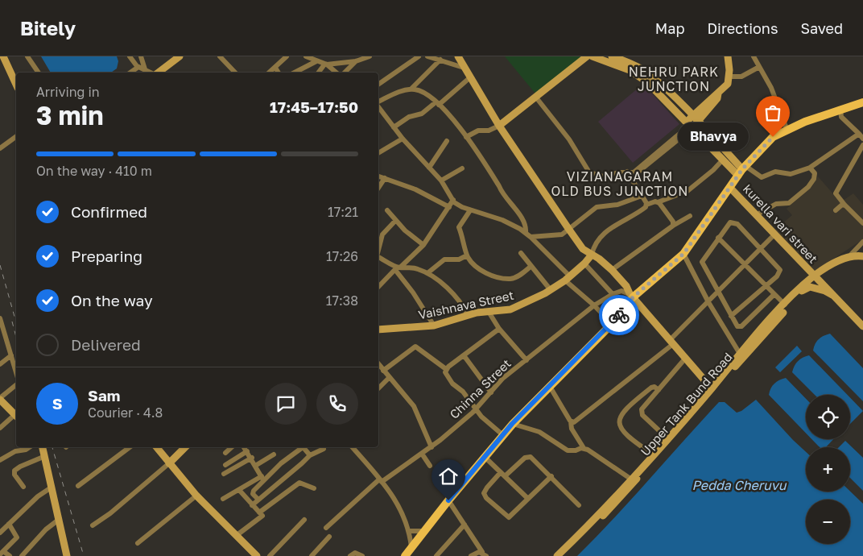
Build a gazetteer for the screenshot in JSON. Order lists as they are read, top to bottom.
{
  "streets": {
    "street": [
      "kurella vari street",
      "Vaishnava Street",
      "Chinna Street",
      "Upper Tank Bund Road"
    ]
  },
  "crossings": [
    ["kurella vari street", "Upper Tank Bund Road"]
  ],
  "districts": ["NEHRU PARK JUNCTION", "VIZIANAGARAM OLD BUS JUNCTION"],
  "water": ["Pedda Cheruvu"],
  "places": ["Bhavya"],
  "page": {
    "header": "Bitely",
    "nav": ["Map", "Directions", "Saved"],
    "heading": ["3 min", "Arriving in", "17:45–17:50"],
    "panel": ["Sam", "Courier · 4.8"],
    "bubble": "Bhavya",
    "bar": "On the way · 410 m",
    "list": [
      ["Confirmed", "17:21"],
      ["Preparing", "17:26"],
      ["On the way", "17:38"],
      "Delivered"
    ],
    "round": "S",
    "map_buttons": ["+", "−"]
  }
}
